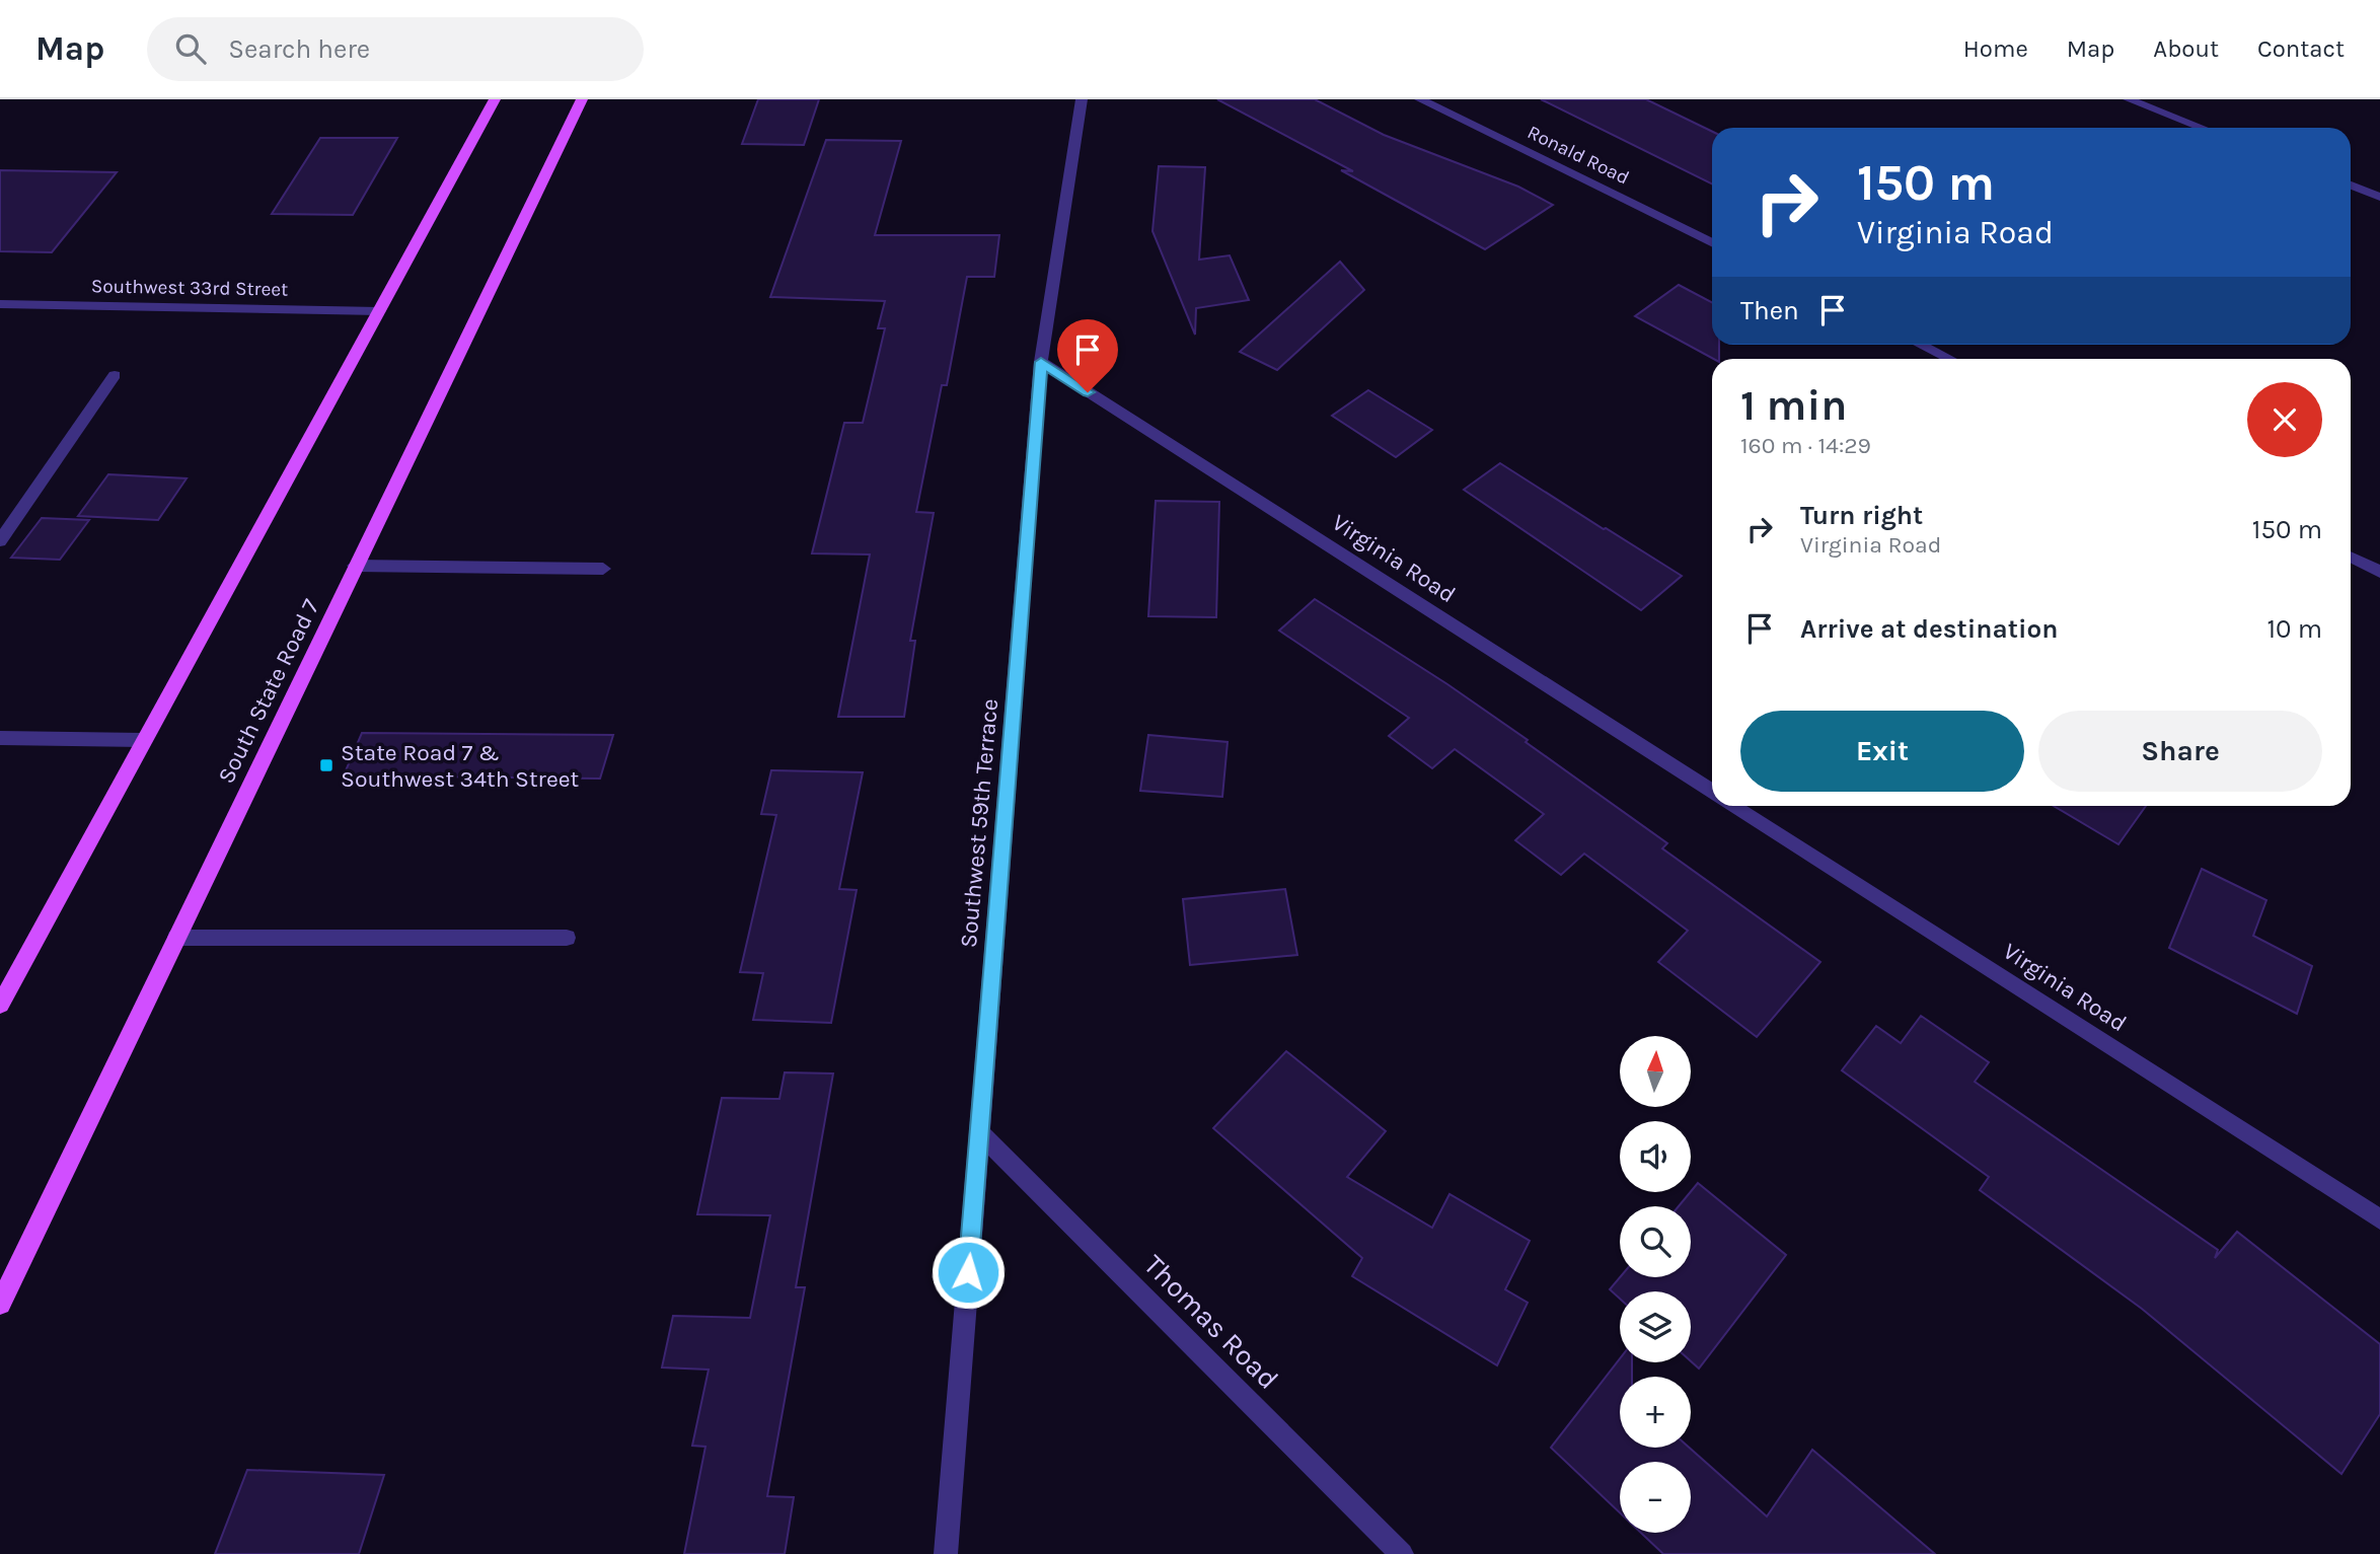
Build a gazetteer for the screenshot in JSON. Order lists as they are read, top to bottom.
{
  "streets": {
    "main road": ["South State Road 7"],
    "street": [
      "Ronald Road",
      "Southwest 33rd Street",
      "Virginia Road",
      "Southwest 59th Terrace",
      "Thomas Road"
    ]
  },
  "crossings": [
    ["Virginia Road", "Southwest 59th Terrace"],
    ["Southwest 59th Terrace", "Thomas Road"]
  ],
  "places": {
    "transit": ["State Road 7 & Southwest 34th Street"]
  },
  "north": "top",
  "page": {
    "header": "Map",
    "search": "Search here",
    "nav": [
      "Home",
      "Map",
      "About",
      "Contact"
    ],
    "turn": ["150 m", "Virginia Road"],
    "then": "Then",
    "heading": ["1 min", "160 m · 14:29"],
    "list": [
      {
        "name": "Turn right",
        "note": "Virginia Road",
        "value": "150 m"
      },
      {
        "name": "Arrive at destination",
        "value": "10 m"
      }
    ],
    "buttons": ["Exit", "Share"],
    "map_buttons": ["+", "−"]
  }
}
